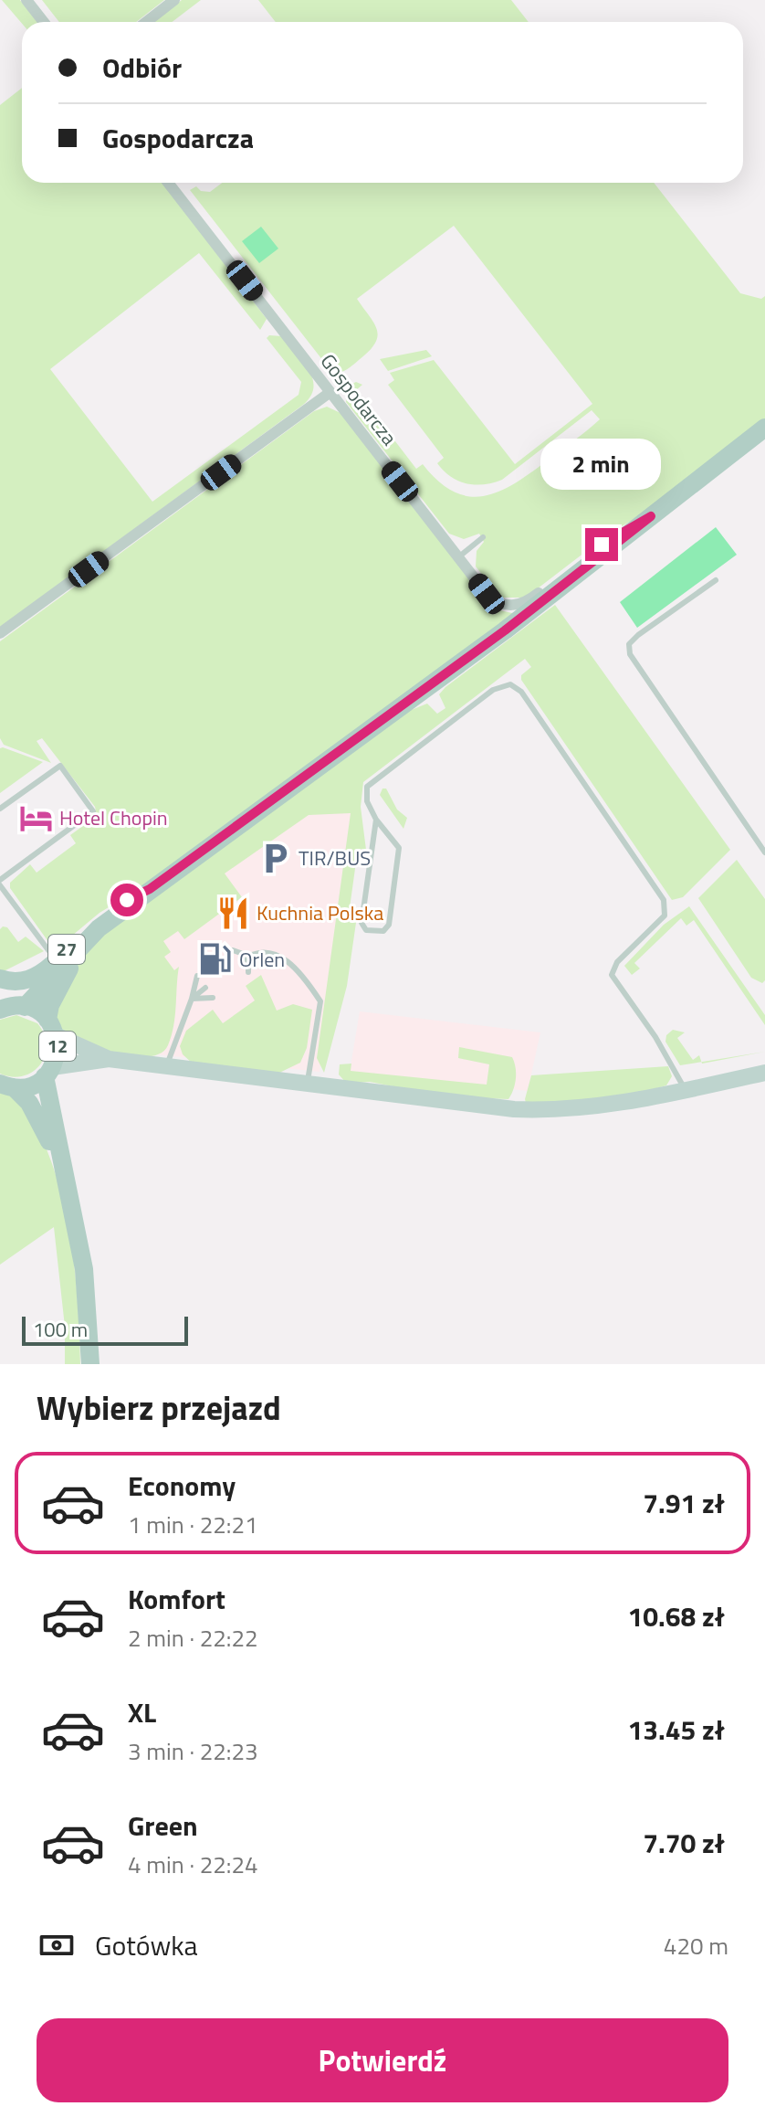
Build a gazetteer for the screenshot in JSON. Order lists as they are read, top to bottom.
{
  "streets": {
    "main road": ["27", "12"],
    "street": ["Gospodarcza"]
  },
  "crossings": [
    ["Gospodarcza", "27"],
    ["27", "12"]
  ],
  "places": {
    "hotel": ["Hotel Chopin"],
    "parking": ["TIR/BUS"],
    "restaurant": ["Kuchnia Polska"],
    "fuel station": ["Orlen"]
  },
  "scale_bar": "100 m",
  "page": {
    "banner": ["Odbiór", "Gospodarcza"],
    "bubble": "2 min",
    "scale": "100 m",
    "heading": "Wybierz przejazd",
    "list": [
      {
        "name": "Economy",
        "note": "1 min · 22:21",
        "value": "7.91 zł"
      },
      {
        "name": "Komfort",
        "note": "2 min · 22:22",
        "value": "10.68 zł"
      },
      {
        "name": "XL",
        "note": "3 min · 22:23",
        "value": "13.45 zł"
      },
      {
        "name": "Green",
        "note": "4 min · 22:24",
        "value": "7.70 zł"
      }
    ],
    "pay": ["Gotówka", "420 m"],
    "buttons": "Potwierdź"
  }
}
